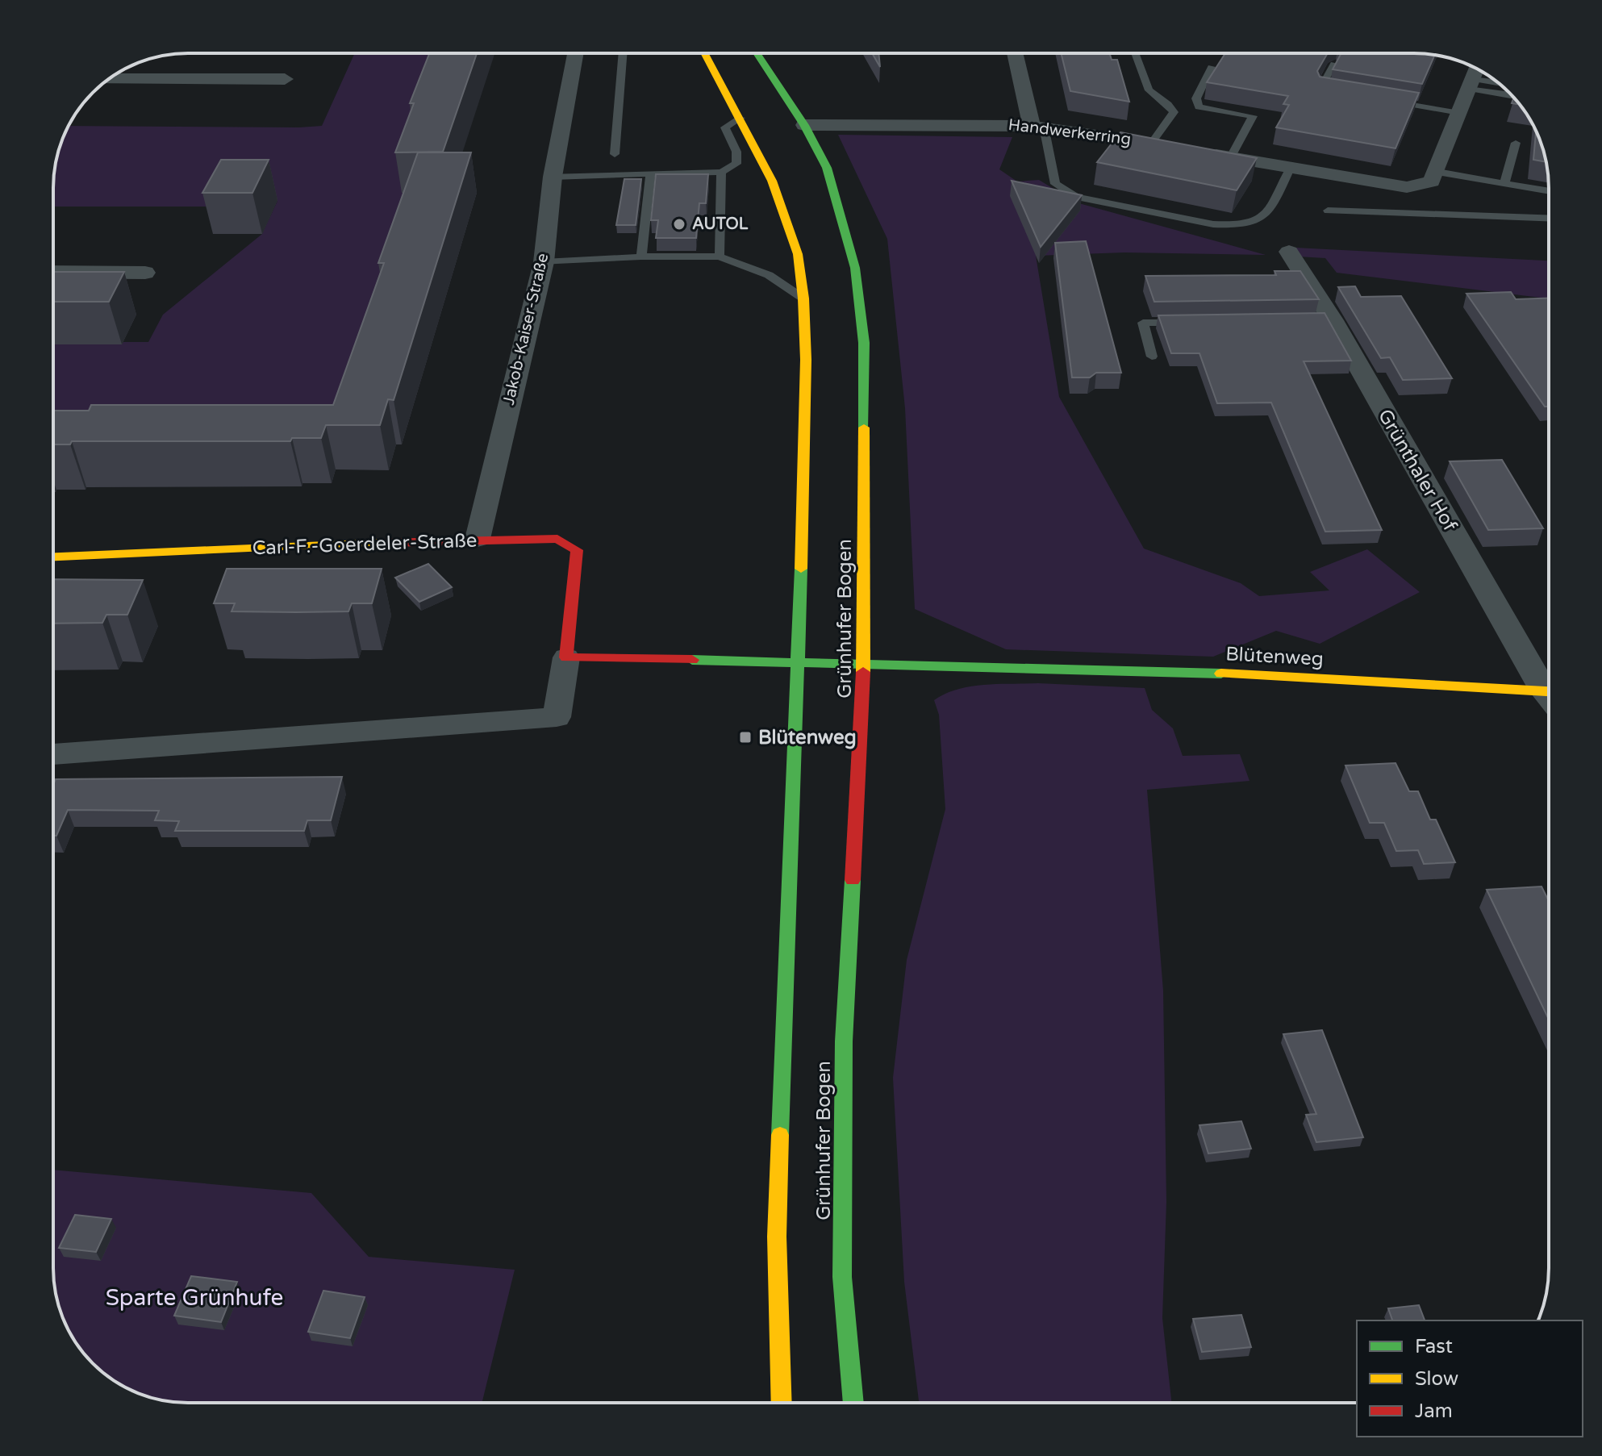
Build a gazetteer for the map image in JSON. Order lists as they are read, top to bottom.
{
  "streets": {
    "main road": ["Carl-F.-Goerdeler-Straße", "Grünhufer Bogen", "Blütenweg"],
    "street": ["Handwerkerring", "Jakob-Kaiser-Straße", "Grünthaler Hof"]
  },
  "crossings": [
    ["Handwerkerring", "Grünhufer Bogen"],
    ["Jakob-Kaiser-Straße", "Carl-F.-Goerdeler-Straße"],
    ["Carl-F.-Goerdeler-Straße", "Blütenweg"],
    ["Grünhufer Bogen", "Blütenweg"]
  ],
  "parks": ["Sparte Grünhufe"],
  "places": {
    "other": ["AUTOL"],
    "transit": ["Blütenweg"]
  },
  "legend": ["Fast", "Slow", "Jam"]
}
